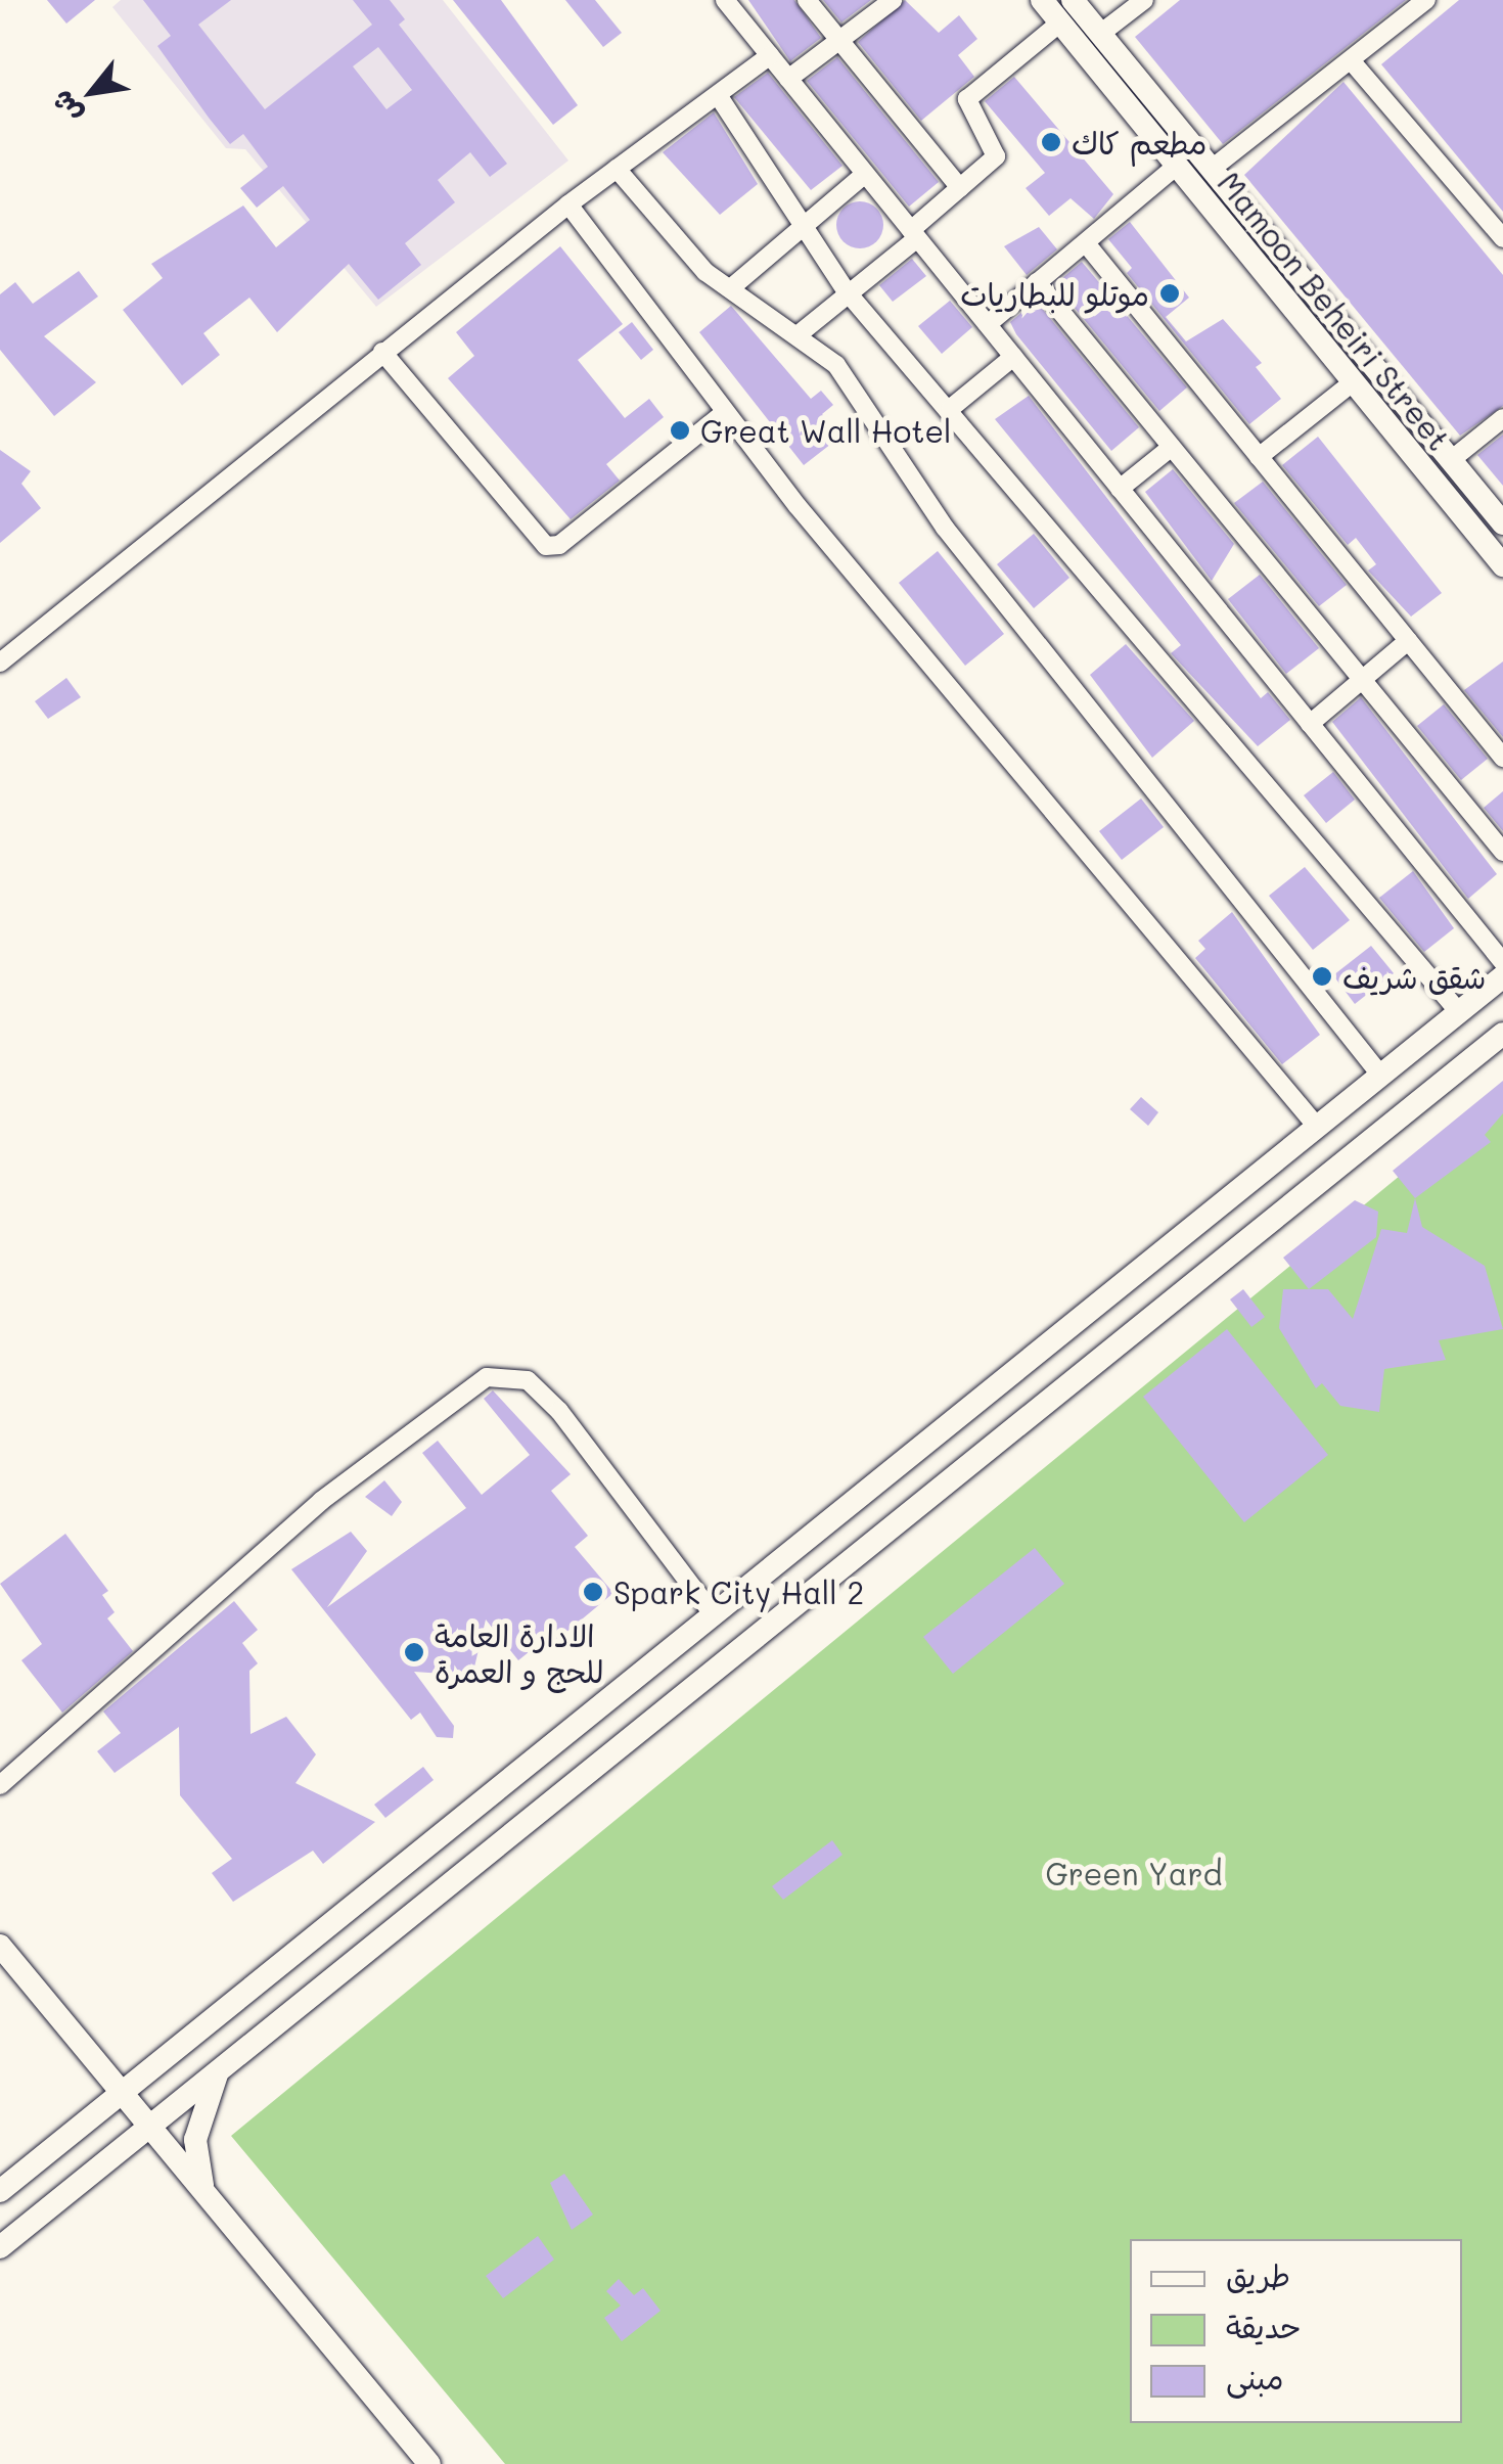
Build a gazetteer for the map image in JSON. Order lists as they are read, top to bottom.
{
  "streets": {
    "street": ["Mamoon Beheiri Street"]
  },
  "parks": ["Green Yard"],
  "places": [
    "مطعم كاك",
    "موتلو للبطاريات",
    "Great Wall Hotel",
    "شقق شريف",
    "Spark City Hall 2",
    "الادارة العامة للحج و العمرة"
  ],
  "legend": ["طريق", "حديقة", "مبنى"],
  "north": "bottom left"
}
